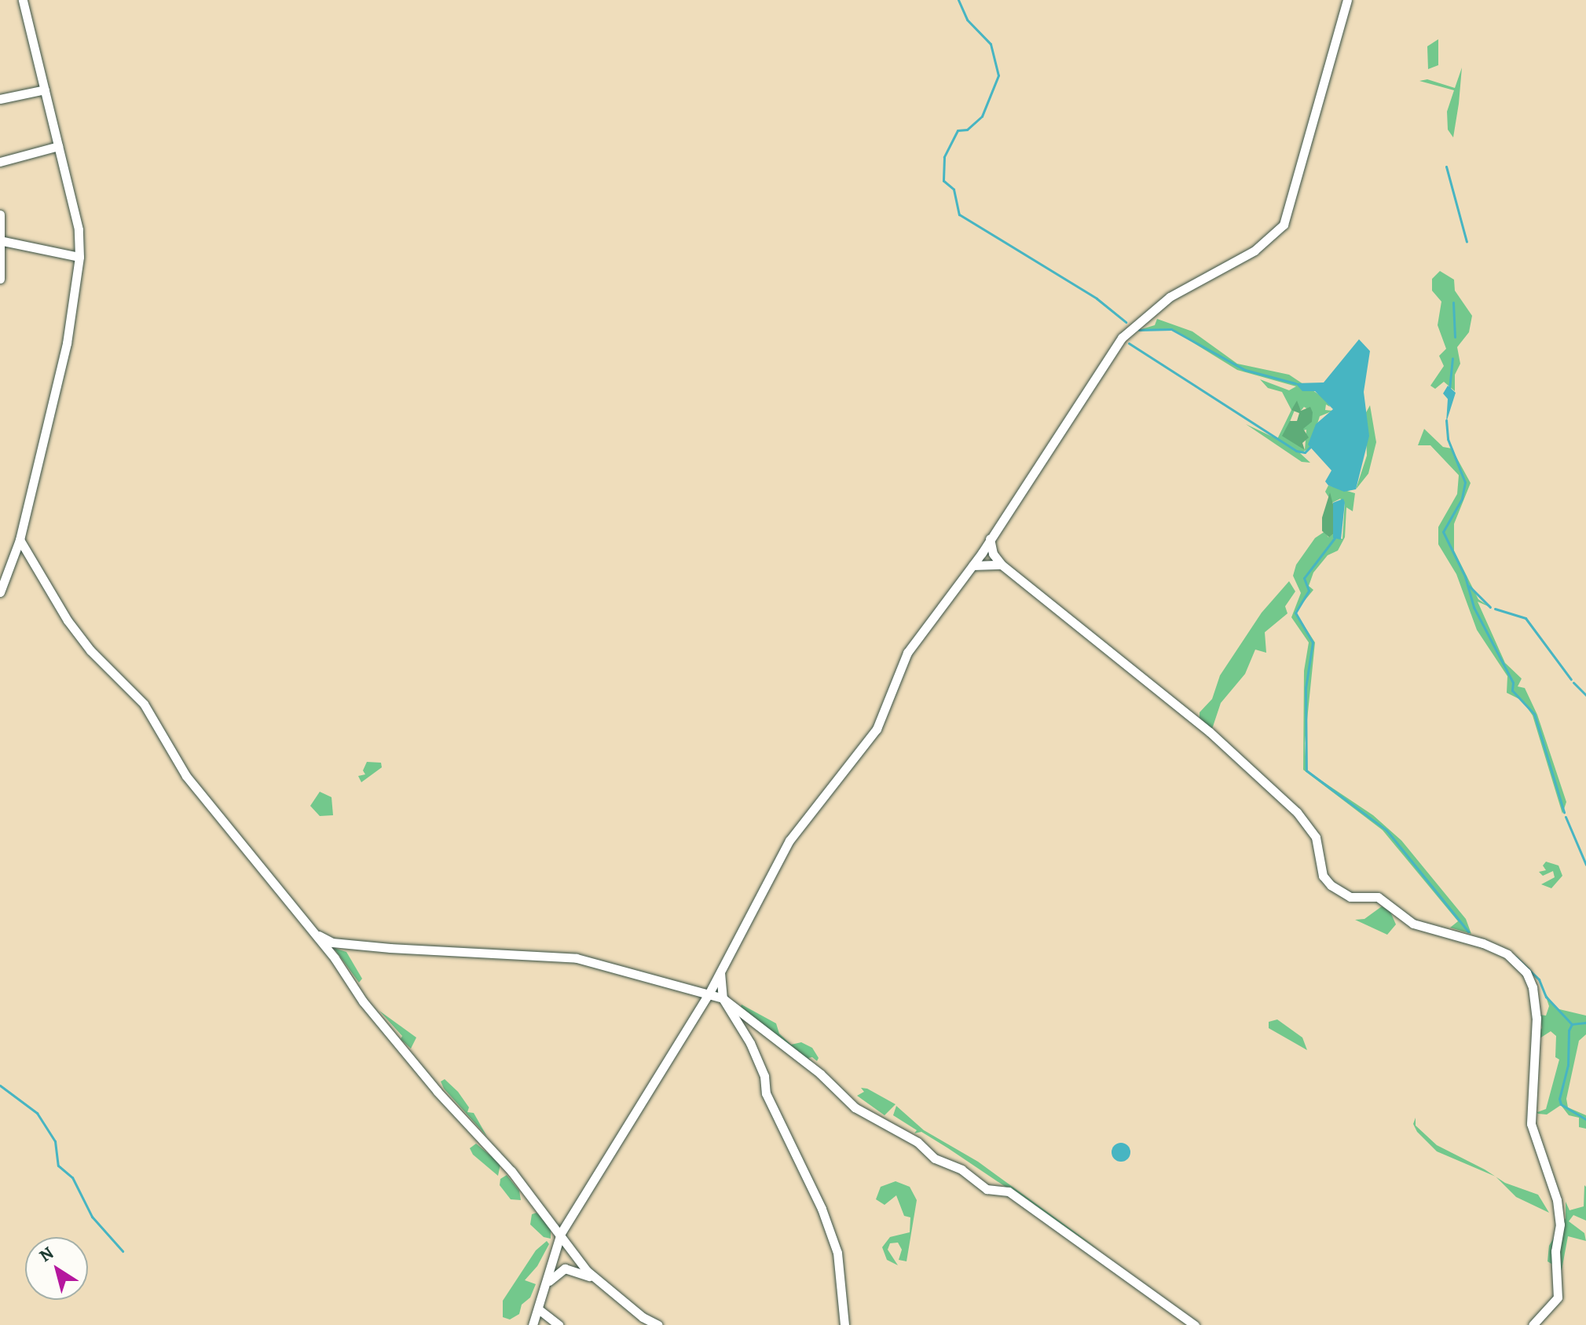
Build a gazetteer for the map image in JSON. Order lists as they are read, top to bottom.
{
  "north": "top left"
}
